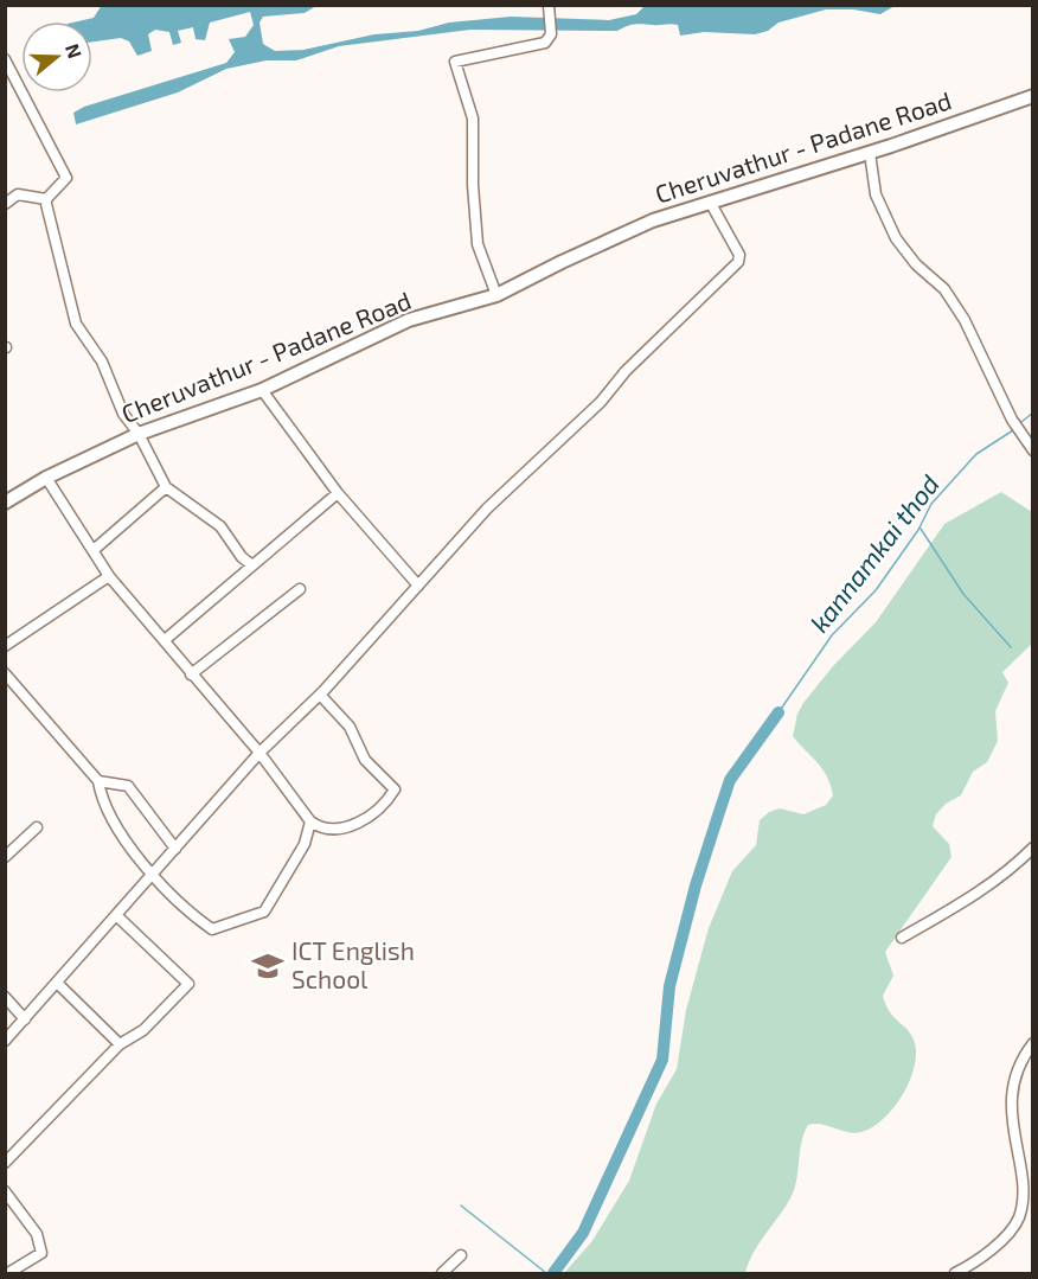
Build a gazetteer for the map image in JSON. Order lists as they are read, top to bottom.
{
  "streets": {
    "main road": ["Cheruvathur - Padane Road"]
  },
  "water": ["kannamkai thod"],
  "places": {
    "school or university": ["ICT English School"]
  },
  "north": "right"
}
